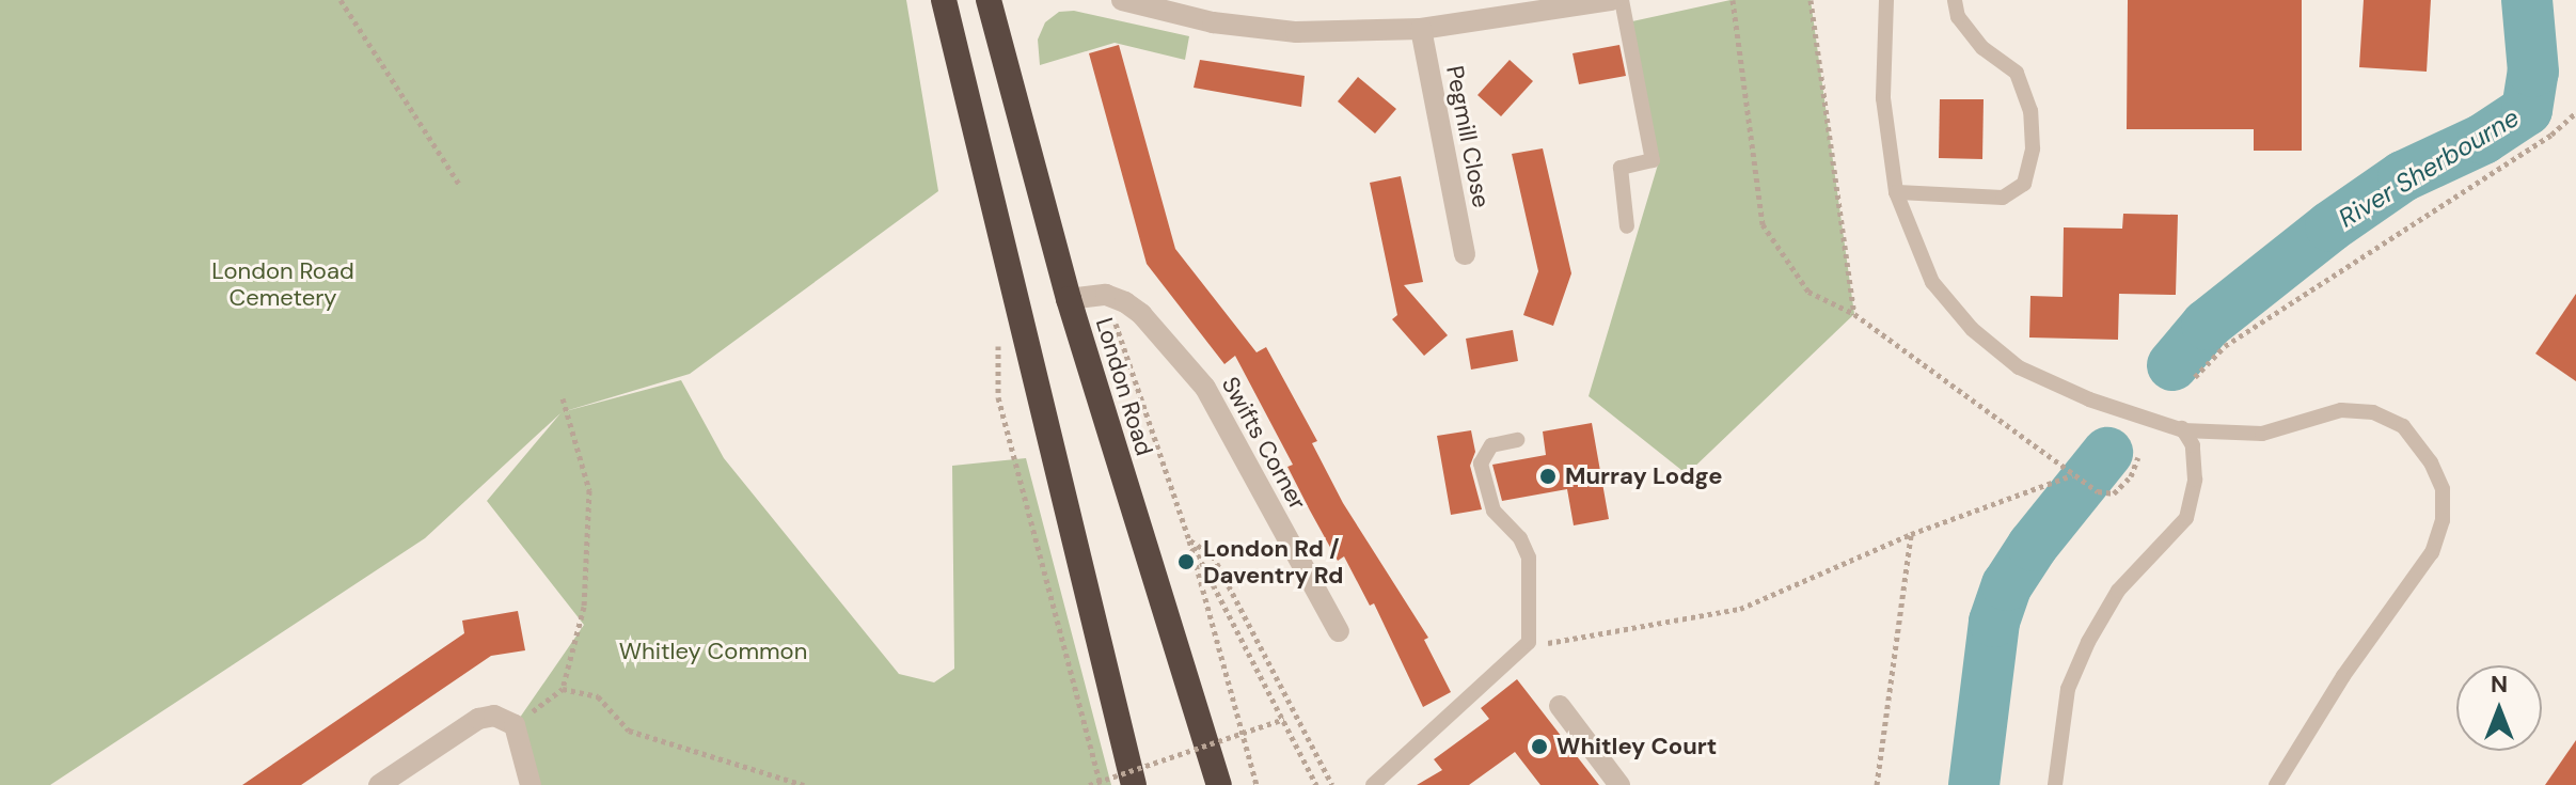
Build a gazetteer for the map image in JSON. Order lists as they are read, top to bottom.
{
  "streets": {
    "highway": ["London Road"],
    "street": ["Pegmill Close", "Swifts Corner"]
  },
  "water": ["River Sherbourne"],
  "parks": ["London Road Cemetery", "Whitley Common"],
  "places": ["Murray Lodge", "London Rd / Daventry Rd", "Whitley Court"],
  "north": "top"
}
